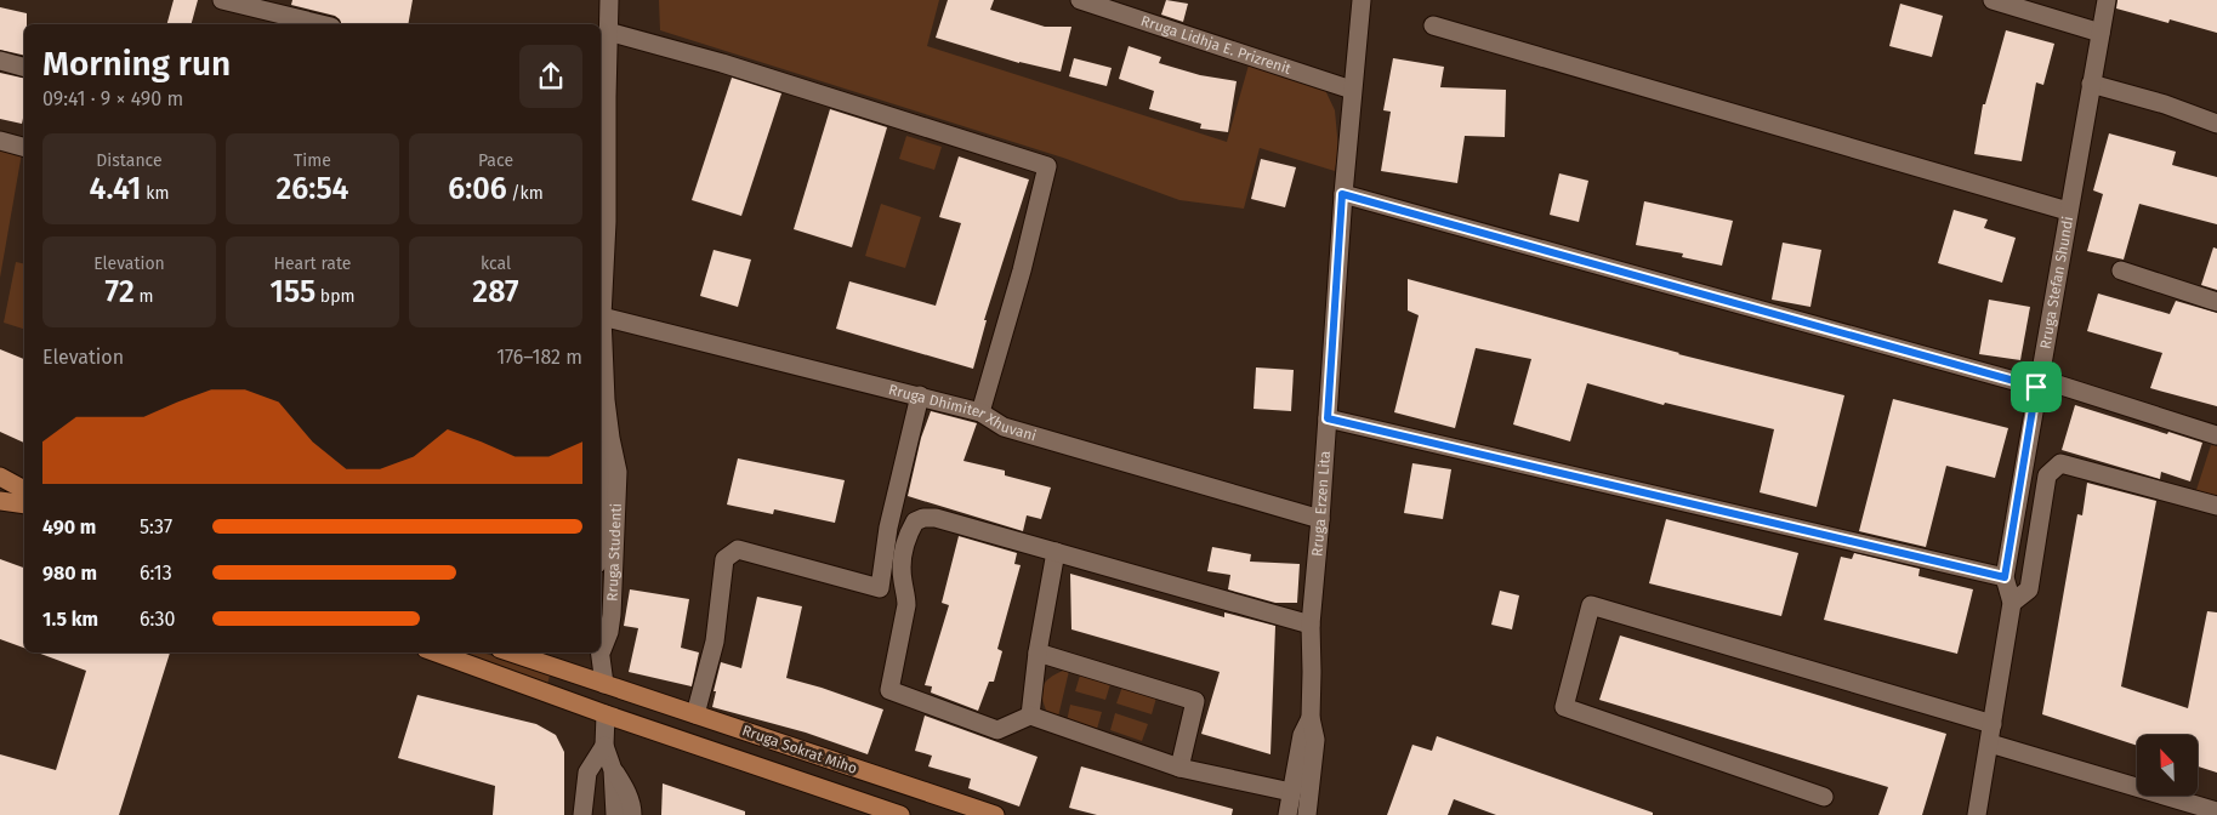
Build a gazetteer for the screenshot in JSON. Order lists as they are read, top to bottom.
{
  "streets": {
    "main road": ["Rruga Sokrat Miho"],
    "street": [
      "Rruga Lidhja E. Prizrenit",
      "Rruga Stefan Shundi",
      "Rruga Dhimiter Xhuvani",
      "Rruga Erzen Lita",
      "Rruga Studenti"
    ]
  },
  "crossings": [
    ["Rruga Lidhja E. Prizrenit", "Rruga Erzen Lita"],
    ["Rruga Dhimiter Xhuvani", "Rruga Erzen Lita"],
    ["Rruga Dhimiter Xhuvani", "Rruga Studenti"]
  ],
  "north": "top left",
  "page": {
    "heading": ["Morning run", "09:41 · 9 × 490 m"],
    "stats": [
      ["Distance", "4.41 km"],
      ["Time", "26:54"],
      ["Pace", "6:06 /km"],
      ["Elevation", "72 m"],
      ["Heart rate", "155 bpm"],
      ["kcal", "287"]
    ],
    "chart": ["Elevation", "176–182 m"],
    "list": [
      {
        "name": "490 m",
        "note": "5:37"
      },
      {
        "name": "980 m",
        "note": "6:13"
      },
      {
        "name": "1.5 km",
        "note": "6:30"
      }
    ]
  }
}
